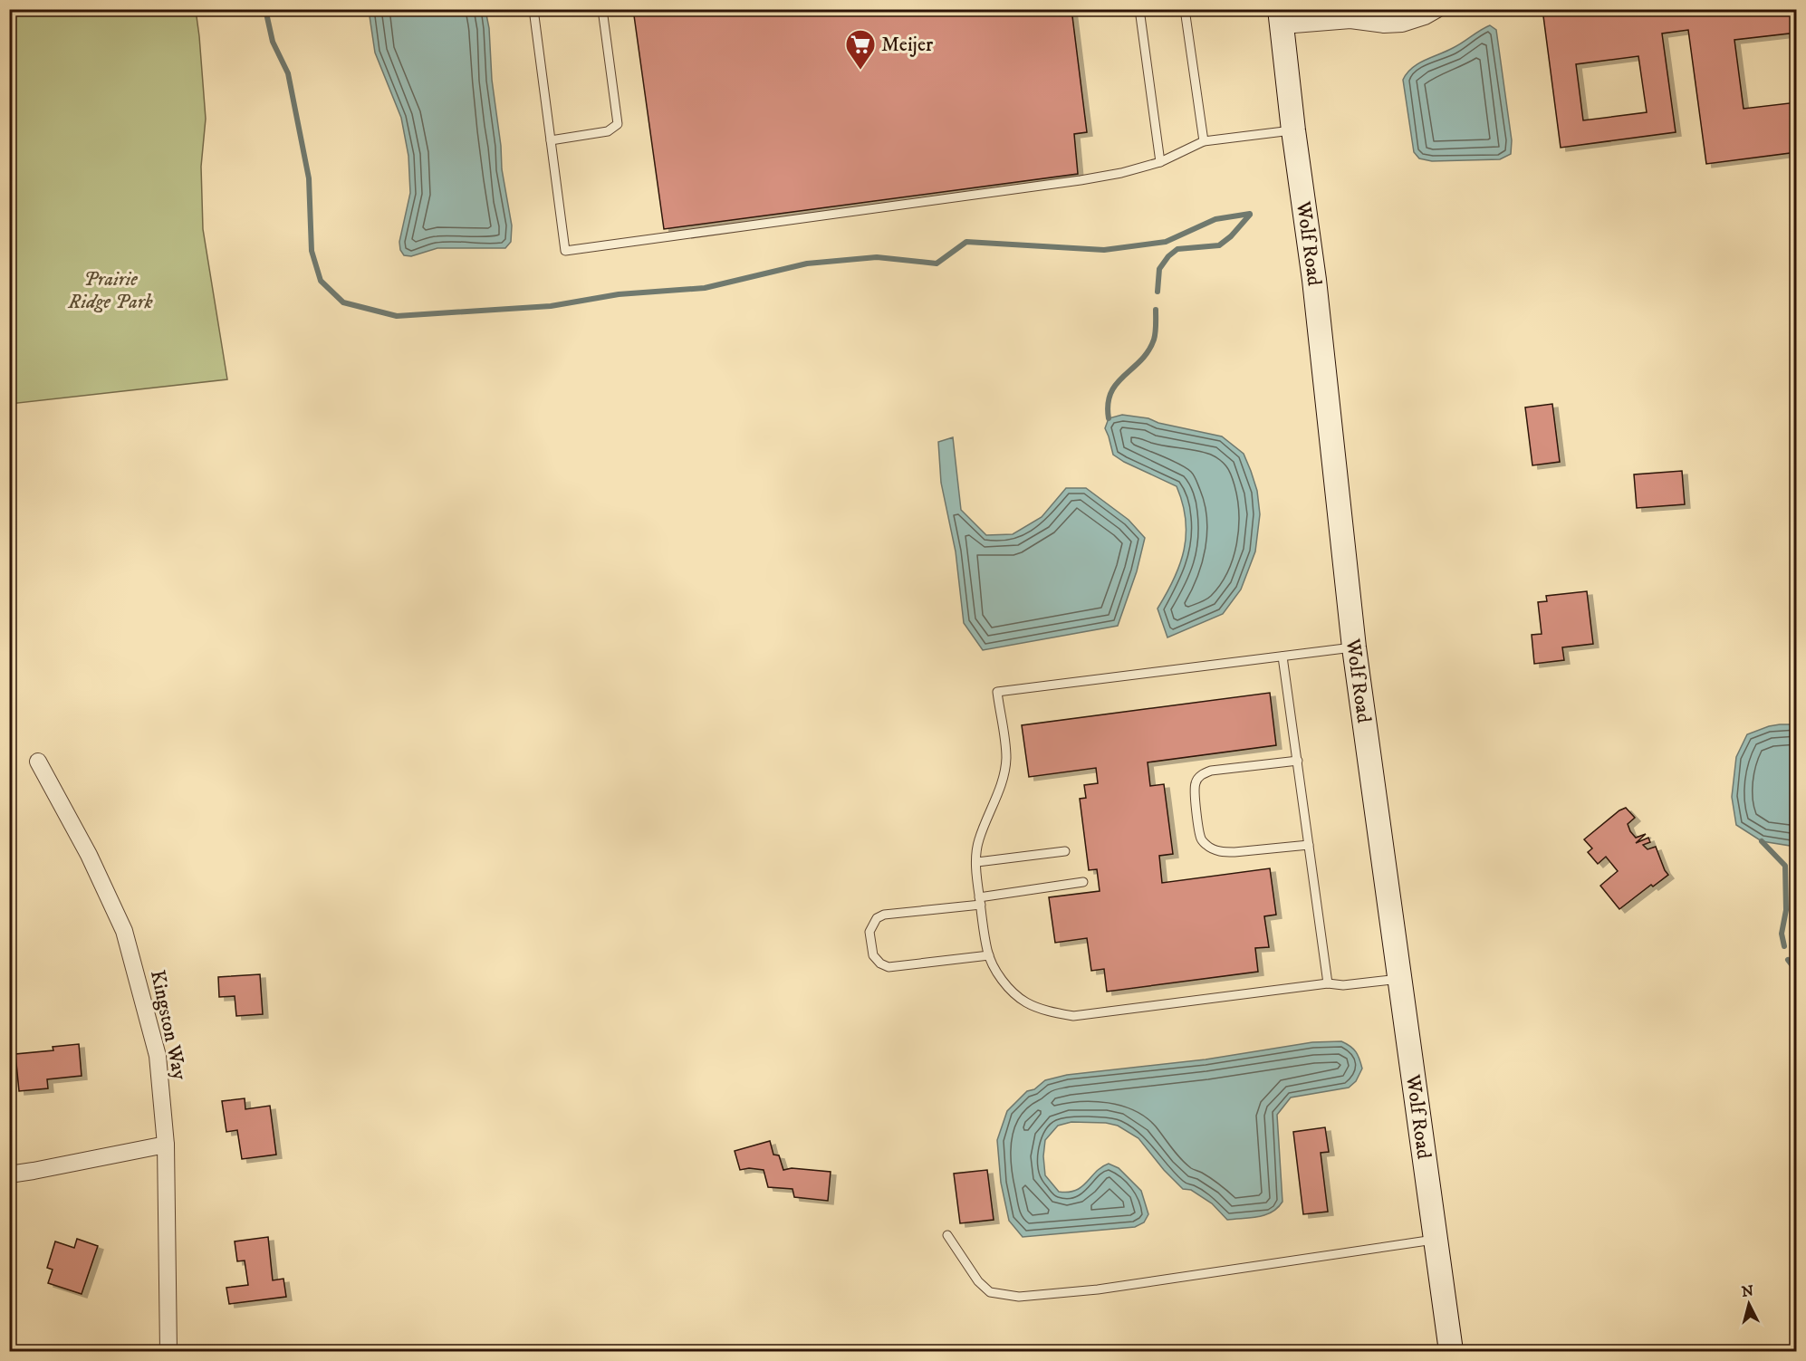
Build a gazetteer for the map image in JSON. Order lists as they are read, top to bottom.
{
  "streets": {
    "main road": ["Wolf Road"],
    "street": ["Kingston Way"]
  },
  "parks": ["Prairie Ridge Park"],
  "places": {
    "supermarket": ["Meijer"]
  },
  "north": "top"
}
